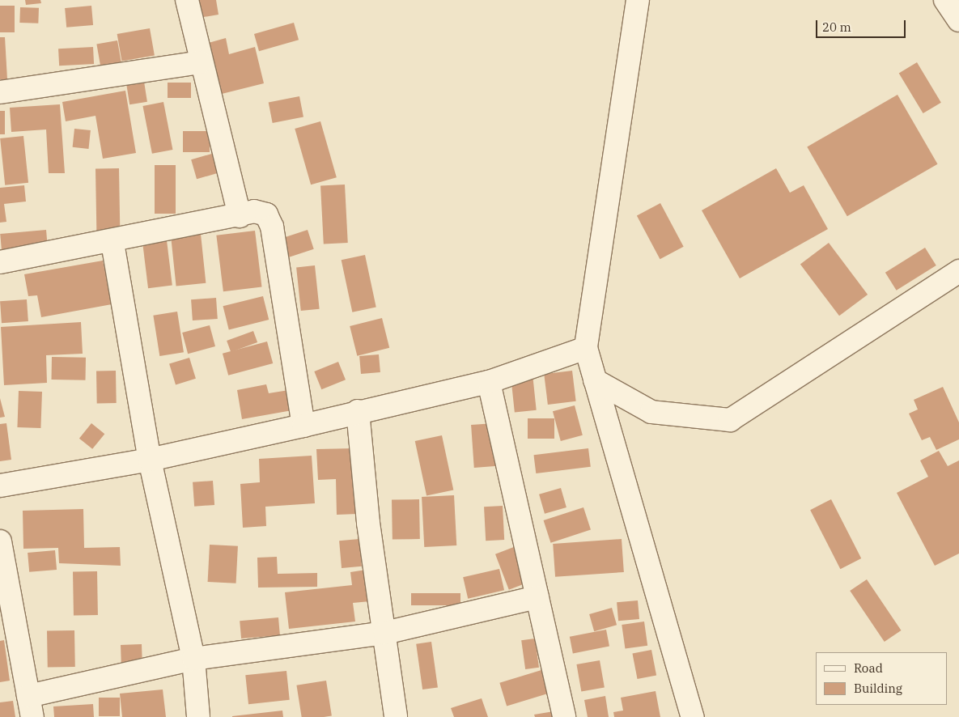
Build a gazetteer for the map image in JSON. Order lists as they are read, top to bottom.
{
  "legend": ["Road", "Building"],
  "scale_bar": "20 m"
}
